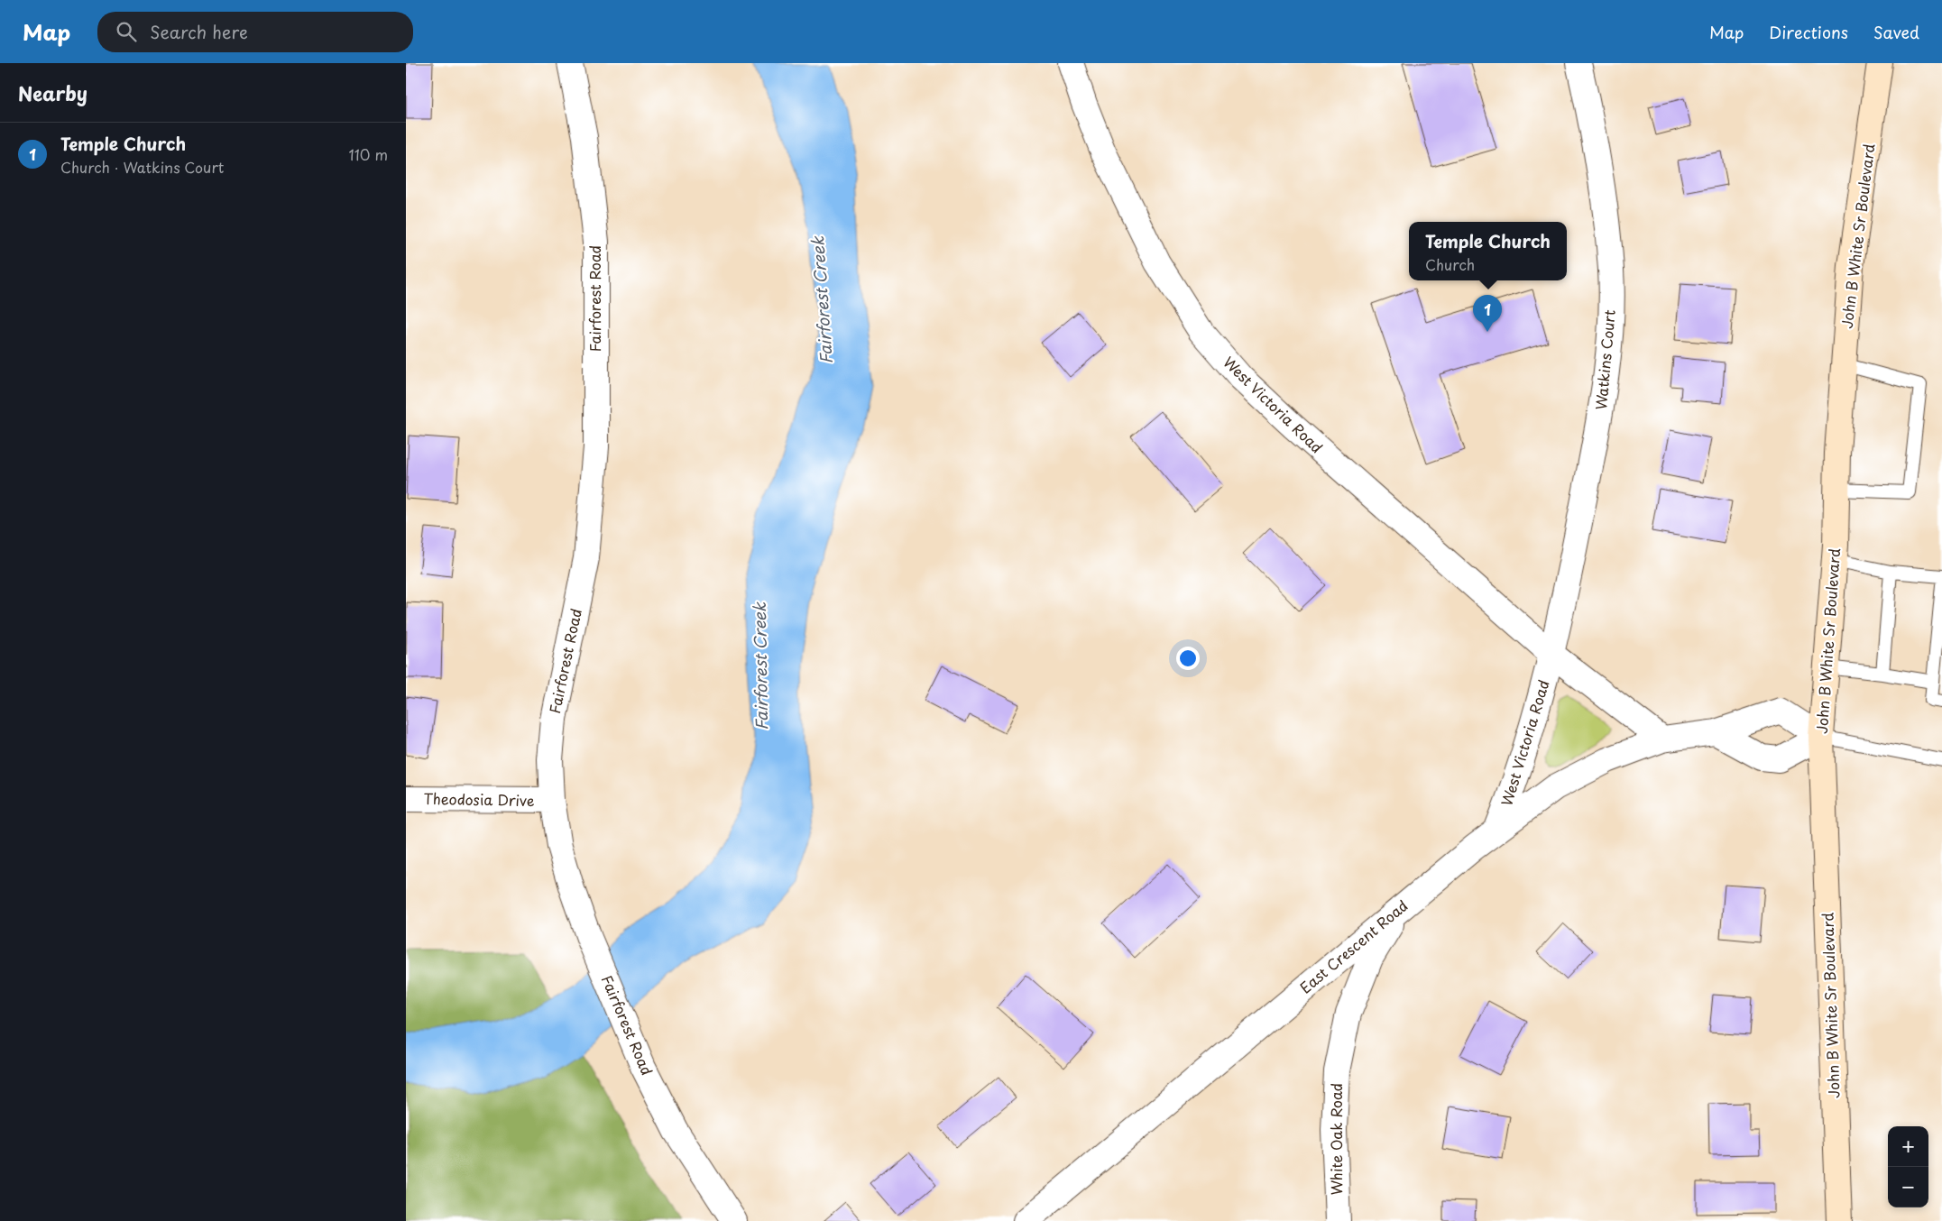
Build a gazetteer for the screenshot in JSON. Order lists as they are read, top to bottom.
{
  "streets": {
    "main road": ["John B White Sr Boulevard"],
    "street": [
      "Fairforest Road",
      "Watkins Court",
      "West Victoria Road",
      "Theodosia Drive",
      "East Crescent Road",
      "White Oak Road"
    ]
  },
  "crossings": [
    ["John B White Sr Boulevard", "East Crescent Road"],
    ["Fairforest Road", "Theodosia Drive"],
    ["Watkins Court", "West Victoria Road"],
    ["West Victoria Road", "East Crescent Road"],
    ["East Crescent Road", "White Oak Road"]
  ],
  "water": ["Fairforest Creek"],
  "page": {
    "header": "Map",
    "search": "Search here",
    "nav": ["Map", "Directions", "Saved"],
    "heading": "Nearby",
    "list": [
      {
        "mark": "1",
        "name": "Temple Church",
        "note": "Church · Watkins Court",
        "value": "110 m"
      }
    ],
    "popup": ["Temple Church", "Church"],
    "pins": "1",
    "map_buttons": ["+", "−"]
  }
}
